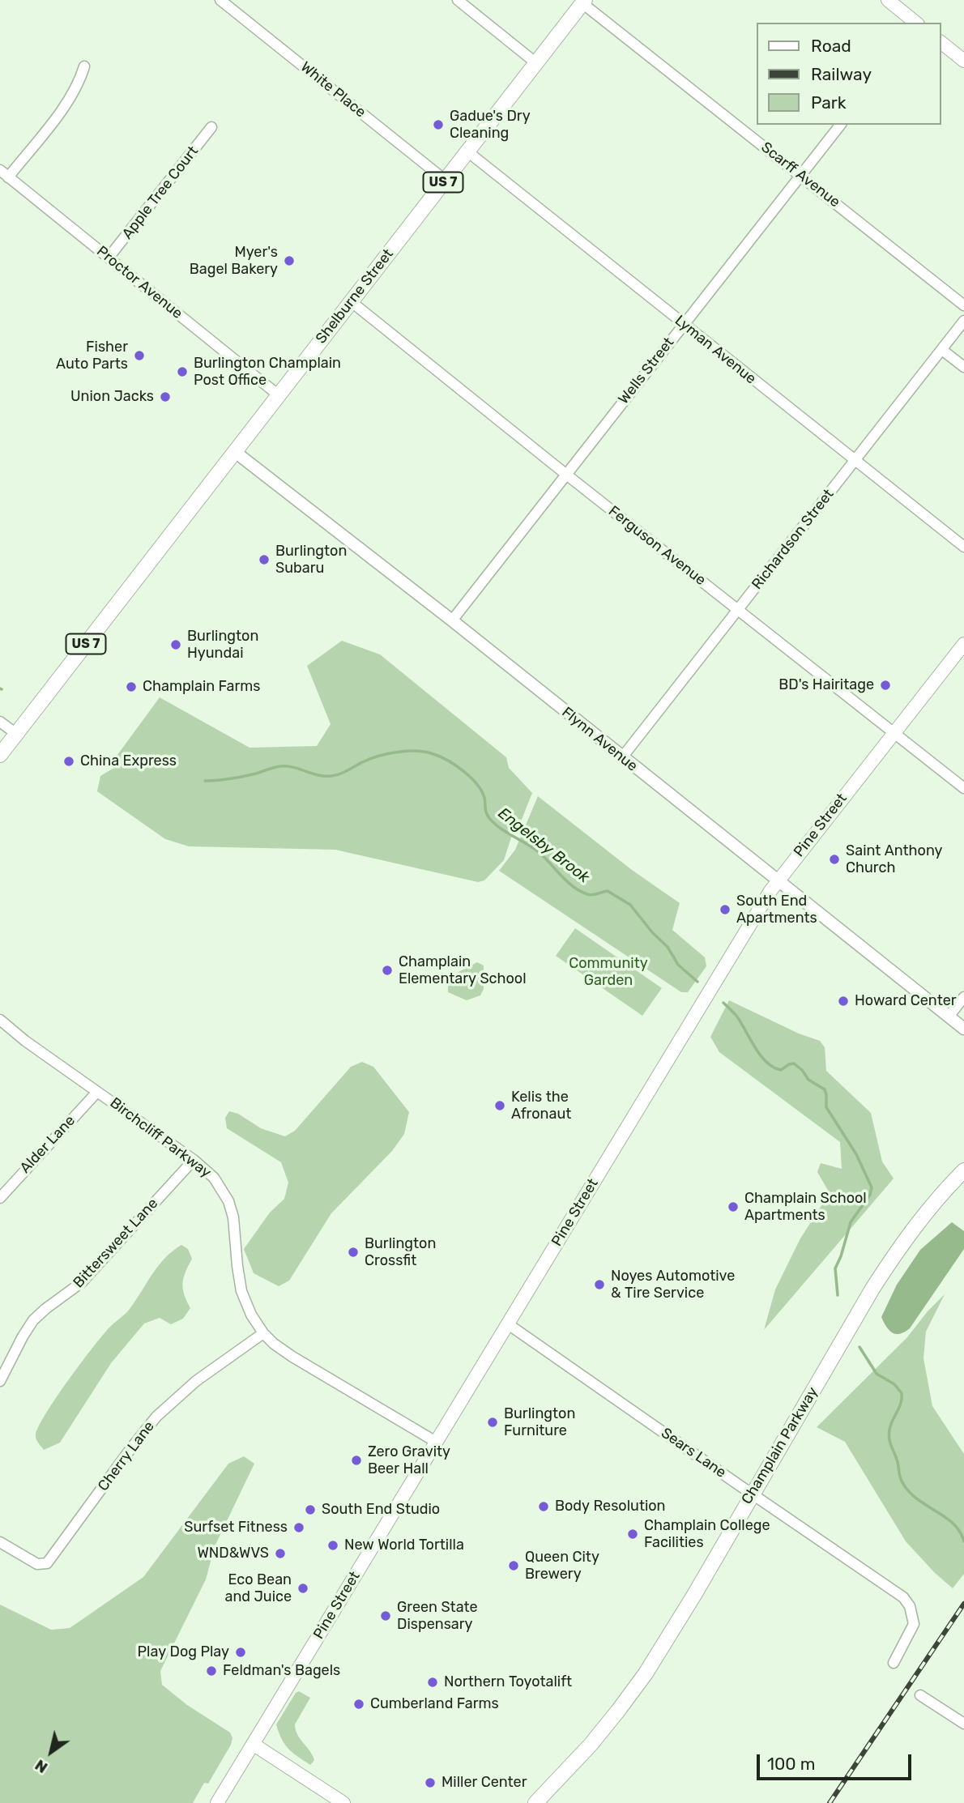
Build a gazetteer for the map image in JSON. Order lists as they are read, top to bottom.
{
  "streets": {
    "main road": [
      "US 7",
      "Shelburne Street",
      "Pine Street",
      "Champlain Parkway"
    ],
    "street": [
      "White Place",
      "Scarff Avenue",
      "Apple Tree Court",
      "Proctor Avenue",
      "Lyman Avenue",
      "Wells Street",
      "Richardson Street",
      "Ferguson Avenue",
      "Flynn Avenue",
      "Birchcliff Parkway",
      "Alder Lane",
      "Bittersweet Lane",
      "Sears Lane",
      "Cherry Lane"
    ]
  },
  "crossings": [
    ["White Place", "Shelburne Street"],
    ["Scarff Avenue", "Shelburne Street"],
    ["Scarff Avenue", "Wells Street"],
    ["Apple Tree Court", "Proctor Avenue"],
    ["Proctor Avenue", "Shelburne Street"],
    ["Shelburne Street", "Lyman Avenue"],
    ["Shelburne Street", "Ferguson Avenue"],
    ["Shelburne Street", "Flynn Avenue"],
    ["Lyman Avenue", "Wells Street"],
    ["Lyman Avenue", "Richardson Street"],
    ["Wells Street", "Ferguson Avenue"],
    ["Wells Street", "Flynn Avenue"],
    ["Richardson Street", "Ferguson Avenue"],
    ["Richardson Street", "Flynn Avenue"],
    ["Ferguson Avenue", "Pine Street"],
    ["Flynn Avenue", "Pine Street"],
    ["Pine Street", "Birchcliff Parkway"],
    ["Pine Street", "Sears Lane"],
    ["Birchcliff Parkway", "Alder Lane"],
    ["Birchcliff Parkway", "Bittersweet Lane"],
    ["Birchcliff Parkway", "Cherry Lane"],
    ["Champlain Parkway", "Sears Lane"]
  ],
  "water": ["Engelsby Brook"],
  "parks": ["Community Garden"],
  "places": [
    "Gadue's Dry Cleaning",
    "Myer's Bagel Bakery",
    "Fisher Auto Parts",
    "Burlington Champlain Post Office",
    "Union Jacks",
    "Burlington Subaru",
    "Burlington Hyundai",
    "BD's Hairitage",
    "Champlain Farms",
    "China Express",
    "Saint Anthony Church",
    "South End Apartments",
    "Champlain Elementary School",
    "Howard Center",
    "Kelis the Afronaut",
    "Champlain School Apartments",
    "Burlington Crossfit",
    "Noyes Automotive & Tire Service",
    "Burlington Furniture",
    "Zero Gravity Beer Hall",
    "Body Resolution",
    "South End Studio",
    "Surfset Fitness",
    "Champlain College Facilities",
    "New World Tortilla",
    "WND&WVS",
    "Queen City Brewery",
    "Eco Bean and Juice",
    "Green State Dispensary",
    "Play Dog Play",
    "Feldman's Bagels",
    "Northern Toyotalift",
    "Cumberland Farms",
    "Miller Center"
  ],
  "legend": ["Road", "Railway", "Park"],
  "scale_bar": "100 m",
  "north": "bottom left"
}
